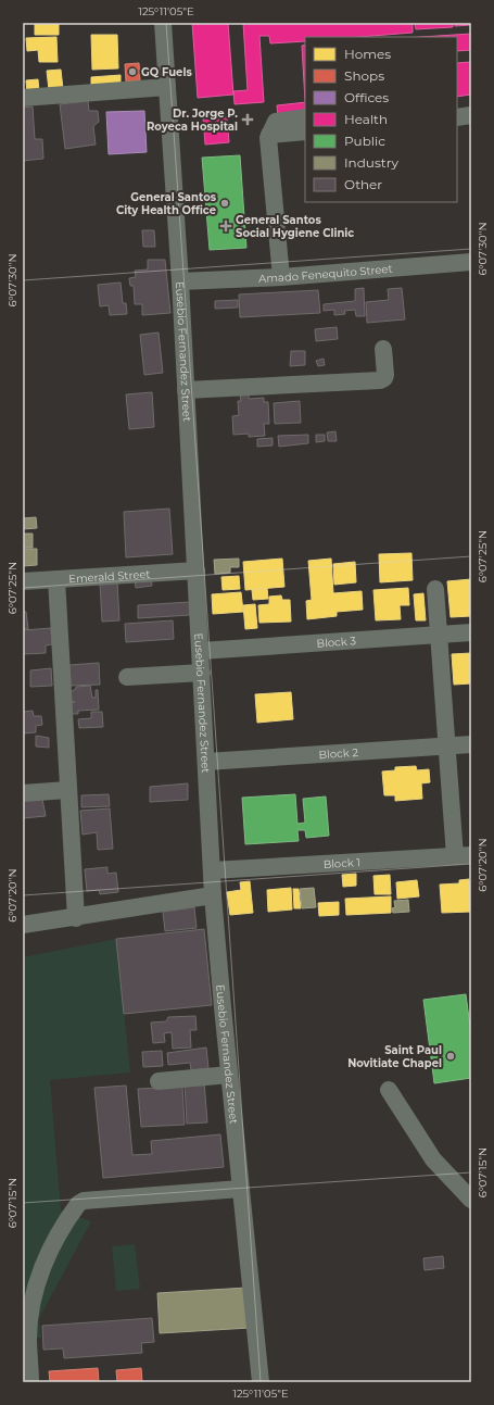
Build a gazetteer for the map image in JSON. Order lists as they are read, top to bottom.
{
  "streets": {
    "street": [
      "Amado Fenequito Street",
      "Eusebio Fernandez Street",
      "Emerald Street",
      "Block 3",
      "Block 2",
      "Block 1"
    ]
  },
  "crossings": [
    ["Amado Fenequito Street", "Eusebio Fernandez Street"],
    ["Eusebio Fernandez Street", "Emerald Street"],
    ["Eusebio Fernandez Street", "Block 3"],
    ["Eusebio Fernandez Street", "Block 2"],
    ["Eusebio Fernandez Street", "Block 1"]
  ],
  "places": {
    "other": ["GQ Fuels", "General Santos City Health Office", "Saint Paul Novitiate Chapel"],
    "health": ["Dr. Jorge P. Royeca Hospital", "General Santos Social Hygiene Clinic"]
  },
  "legend": [
    "Homes",
    "Shops",
    "Offices",
    "Health",
    "Public",
    "Industry",
    "Other"
  ],
  "coordinates": [
    "125°11'05\"E",
    "6°07'30\"N",
    "6°07'25\"N",
    "6°07'20\"N",
    "6°07'15\"N"
  ]
}
